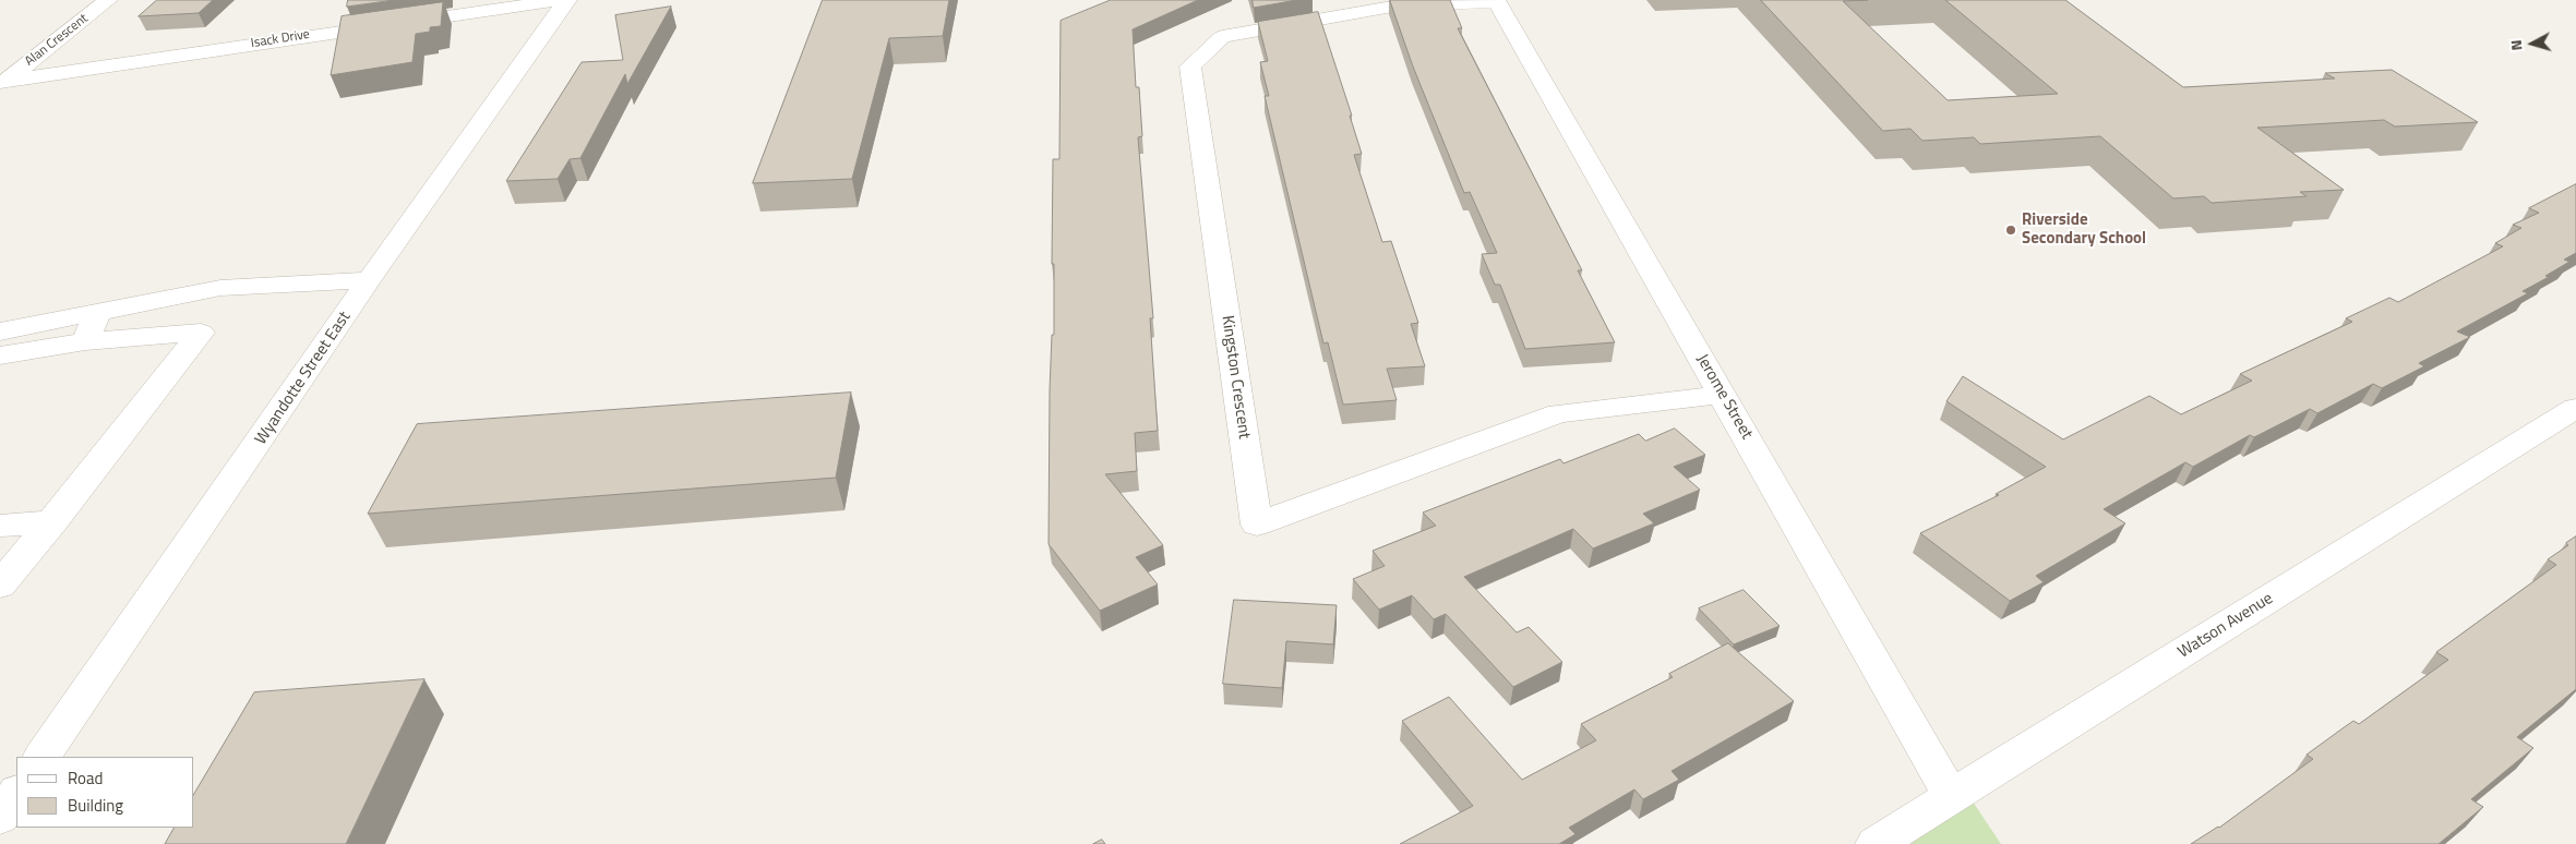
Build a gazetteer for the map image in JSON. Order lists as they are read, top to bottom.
{
  "streets": {
    "street": [
      "Isack Drive",
      "Alan Crescent",
      "Kingston Crescent",
      "Wyandotte Street East",
      "Jerome Street",
      "Watson Avenue"
    ]
  },
  "crossings": [
    ["Isack Drive", "Alan Crescent"],
    ["Kingston Crescent", "Jerome Street"],
    ["Jerome Street", "Watson Avenue"]
  ],
  "places": ["Riverside Secondary School"],
  "legend": ["Road", "Building"],
  "north": "left"
}
